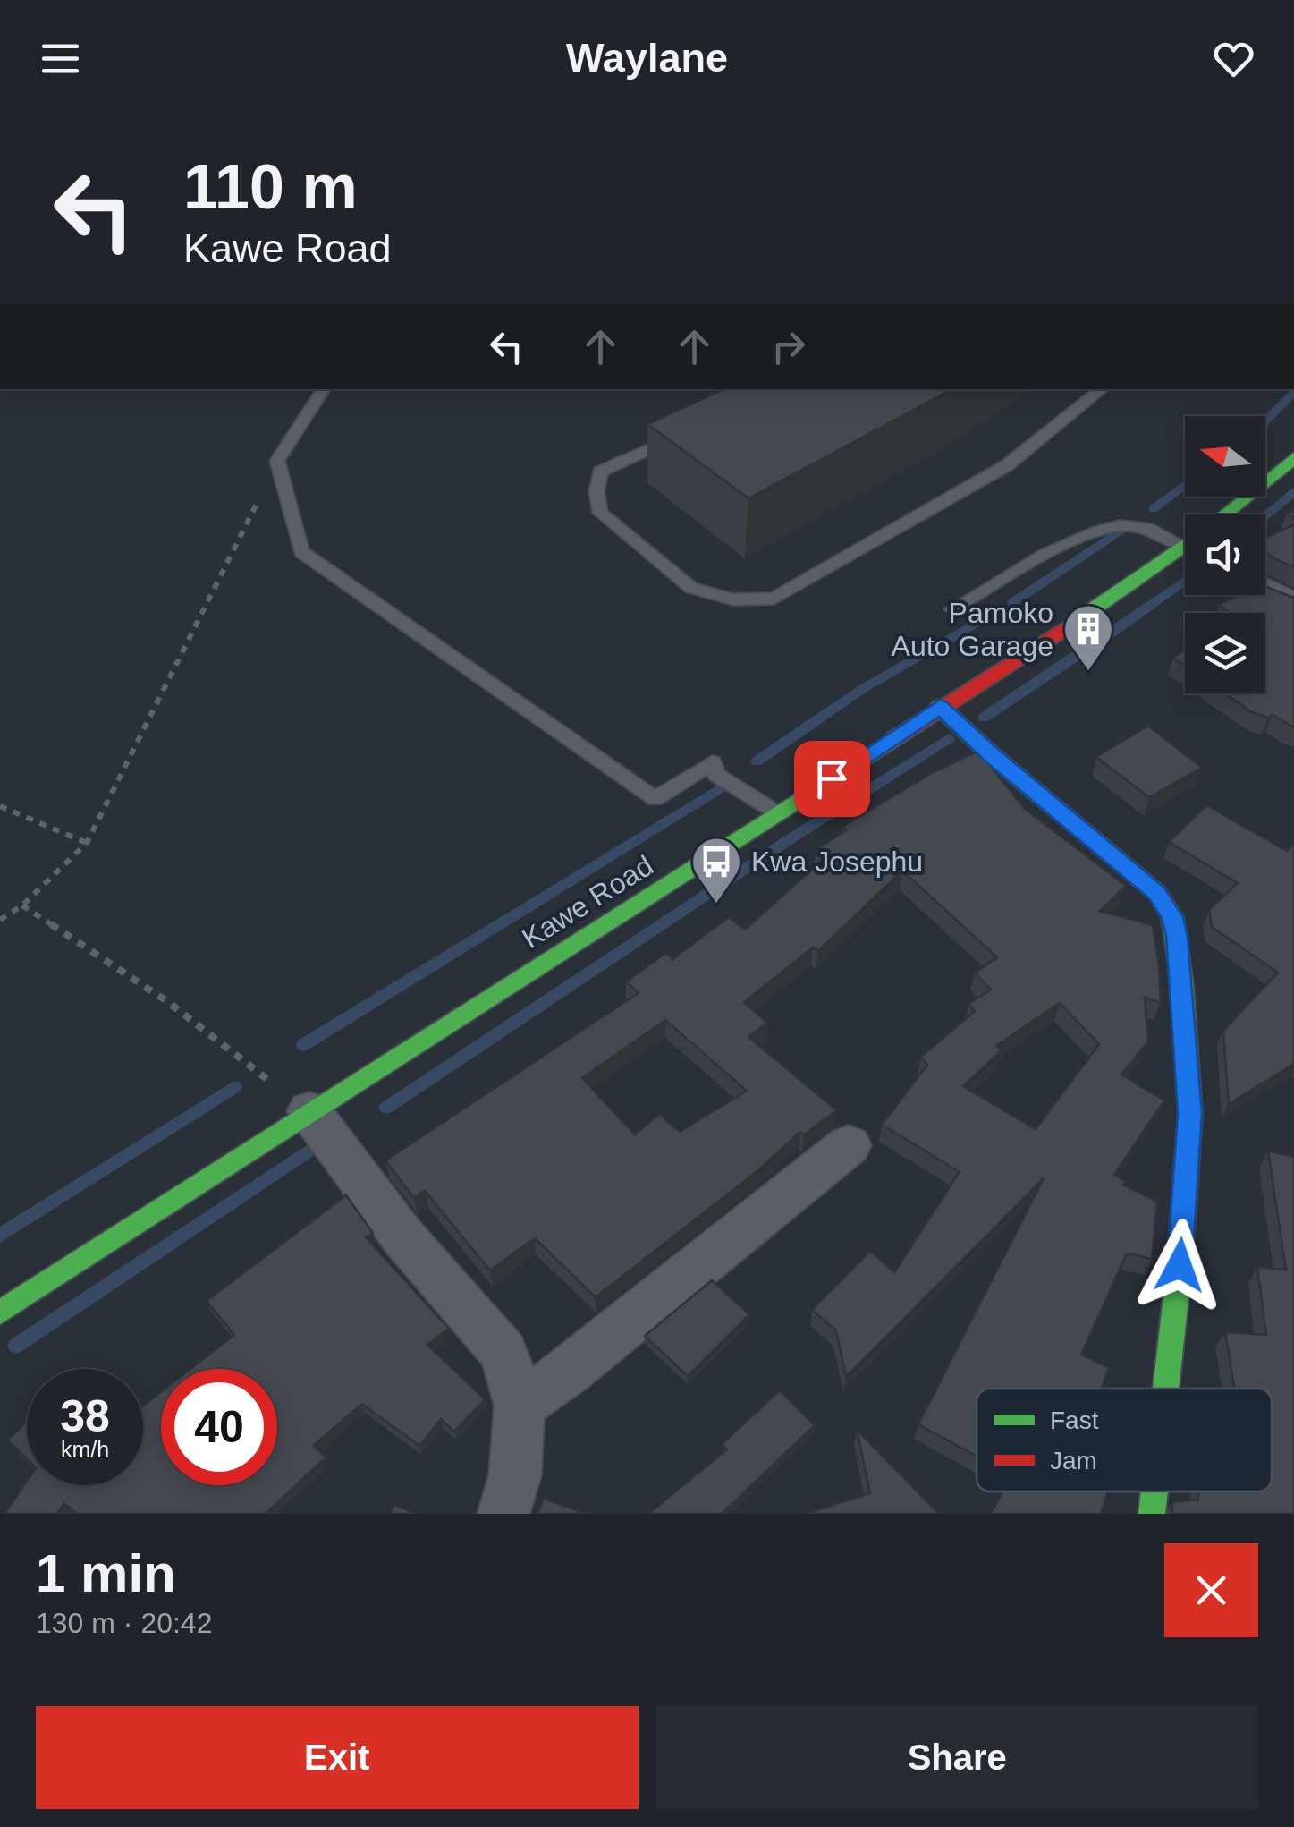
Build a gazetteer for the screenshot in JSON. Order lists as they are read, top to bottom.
{
  "streets": {
    "main road": ["Kawe Road"]
  },
  "places": {
    "building": ["Pamoko Auto Garage"],
    "bus stop": ["Kwa Josephu"]
  },
  "legend": ["Fast", "Jam"],
  "north": "left",
  "page": {
    "header": "Waylane",
    "turn": ["110 m", "Kawe Road"],
    "speed": "38 km/h",
    "limit": "40",
    "heading": ["1 min", "130 m · 20:42"],
    "buttons": ["Exit", "Share"]
  }
}
